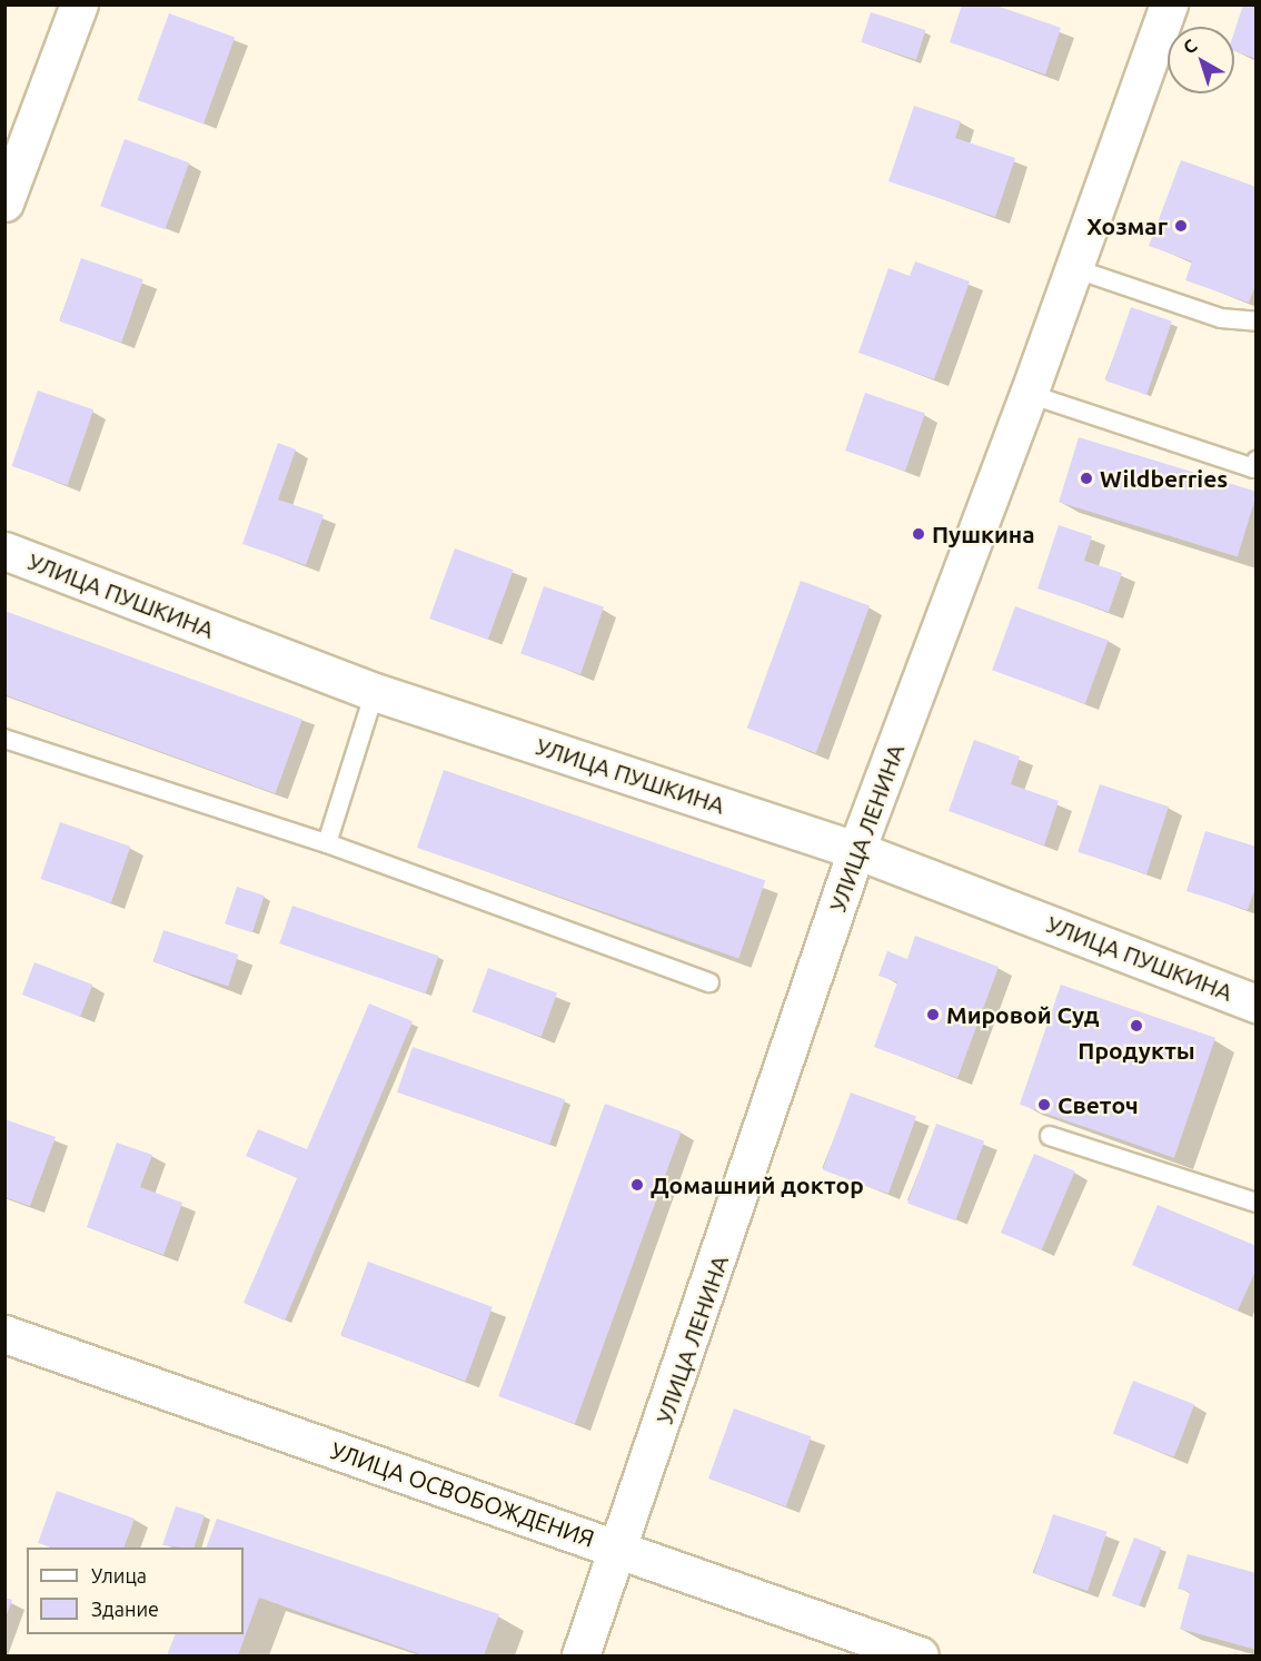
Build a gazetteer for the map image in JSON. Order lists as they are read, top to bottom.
{
  "streets": {
    "street": ["УЛИЦА ПУШКИНА", "УЛИЦА ЛЕНИНА", "УЛИЦА ОСВОБОЖДЕНИЯ"]
  },
  "crossings": [
    ["УЛИЦА ПУШКИНА", "УЛИЦА ЛЕНИНА"],
    ["УЛИЦА ЛЕНИНА", "УЛИЦА ОСВОБОЖДЕНИЯ"]
  ],
  "places": [
    "Хозмаг",
    "Wildberries",
    "Пушкина",
    "Мировой Суд",
    "Продукты",
    "Светоч",
    "Домашний доктор"
  ],
  "legend": ["Улица", "Здание"],
  "north": "top left"
}
